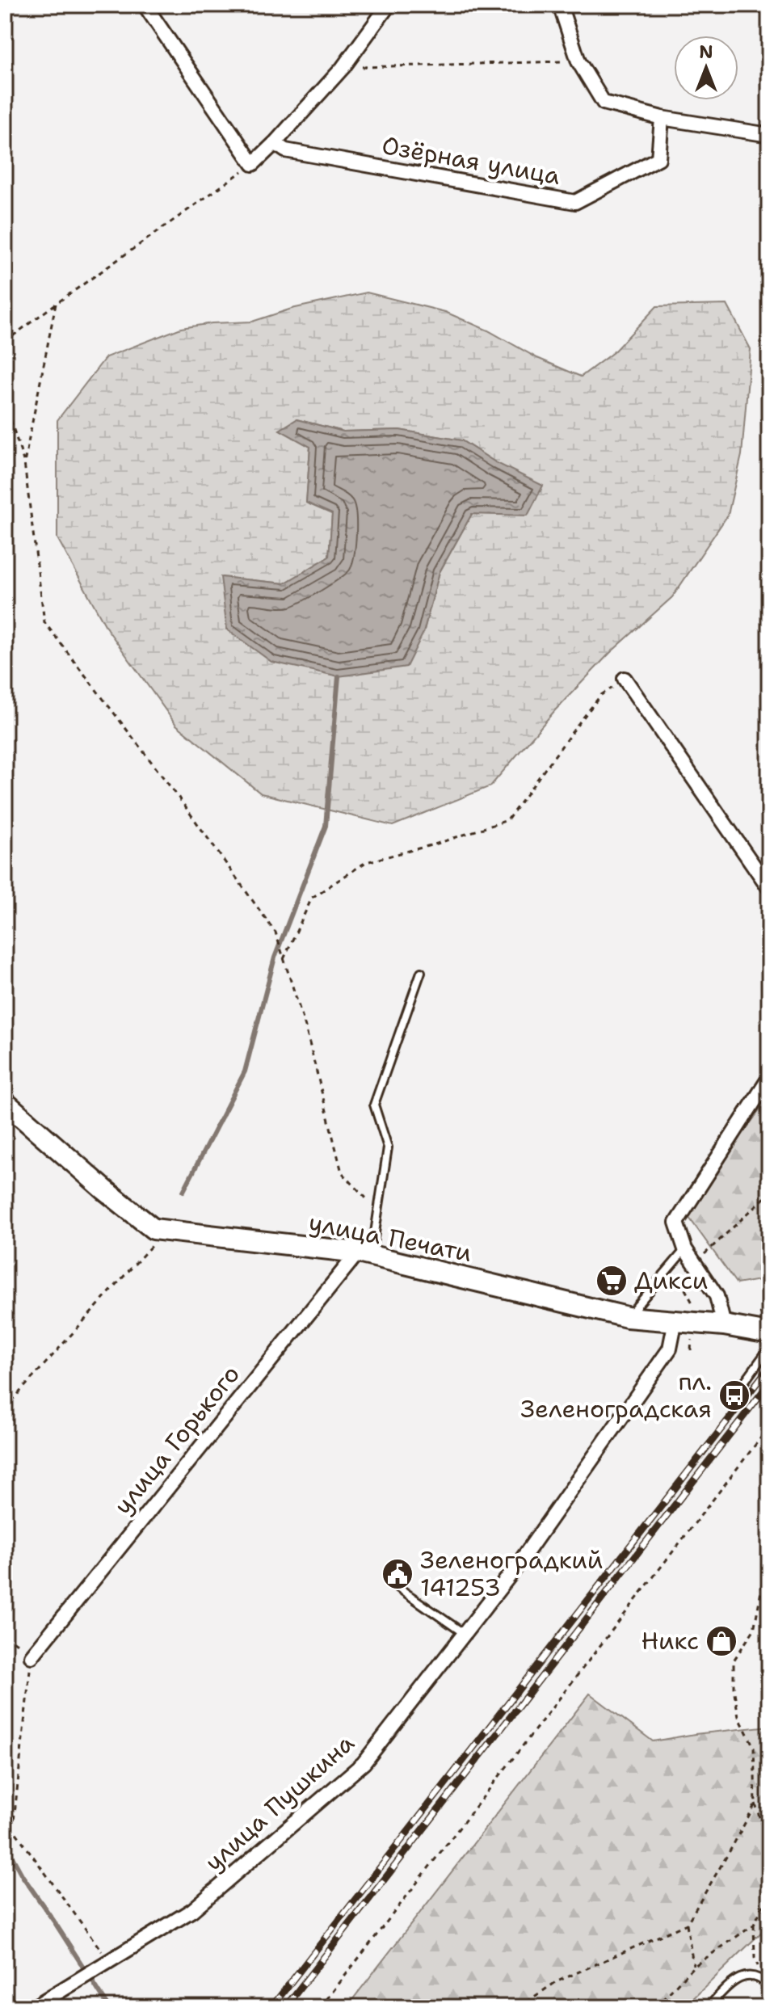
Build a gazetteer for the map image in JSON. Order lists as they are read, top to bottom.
{
  "streets": {
    "street": [
      "Озёрная улица",
      "улица Печати",
      "улица Горького",
      "улица Пушкина"
    ]
  },
  "crossings": [
    ["улица Печати", "улица Горького"],
    ["улица Печати", "улица Пушкина"]
  ],
  "places": {
    "supermarket": ["Дикси"],
    "bus stop": ["пл. Зеленоградская"],
    "public building": ["Зеленоградкий 141253"],
    "shop": ["Никс"]
  },
  "north": "top"
}
